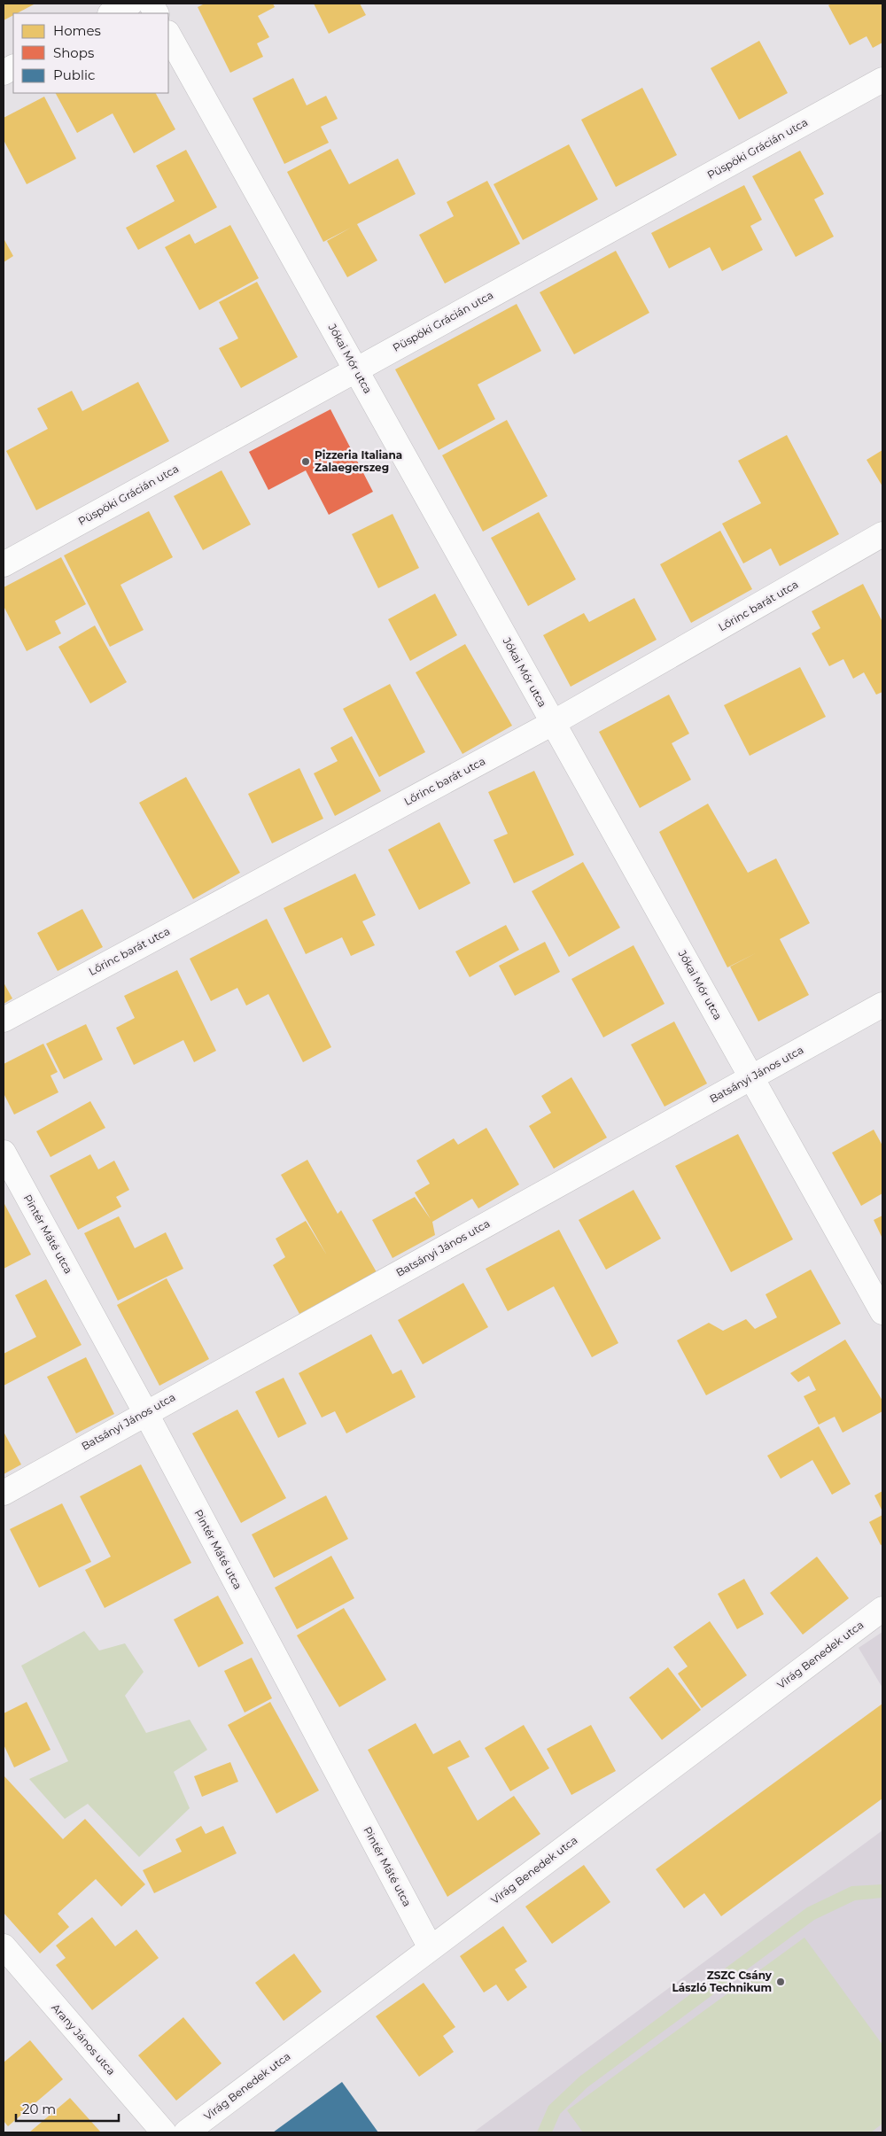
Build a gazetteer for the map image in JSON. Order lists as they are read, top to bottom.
{
  "streets": {
    "street": [
      "Püspöki Grácián utca",
      "Jókai Mór utca",
      "Lőrinc barát utca",
      "Batsányi János utca",
      "Pintér Máté utca",
      "Virág Benedek utca",
      "Arany János utca"
    ]
  },
  "crossings": [
    ["Püspöki Grácián utca", "Jókai Mór utca"],
    ["Jókai Mór utca", "Lőrinc barát utca"],
    ["Jókai Mór utca", "Batsányi János utca"],
    ["Batsányi János utca", "Pintér Máté utca"],
    ["Pintér Máté utca", "Virág Benedek utca"]
  ],
  "places": ["Pizzeria Italiana Zalaegerszeg", "ZSZC Csány László Technikum"],
  "legend": ["Homes", "Shops", "Public"],
  "scale_bar": "20 m"
}
